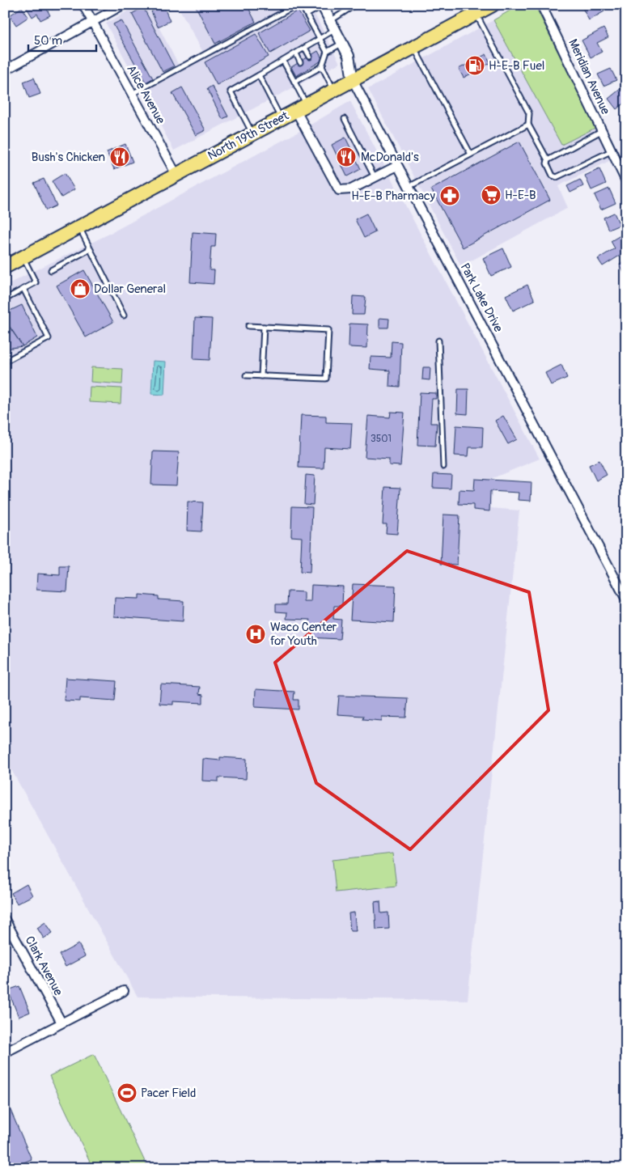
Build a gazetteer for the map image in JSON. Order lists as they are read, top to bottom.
{
  "streets": {
    "main road": ["North 19th Street"],
    "street": [
      "Meridian Avenue",
      "Alice Avenue",
      "Park Lake Drive",
      "Clark Avenue"
    ]
  },
  "crossings": [
    ["Alice Avenue", "North 19th Street"],
    ["North 19th Street", "Park Lake Drive"]
  ],
  "places": {
    "fuel station": ["H-E-B Fuel"],
    "restaurant": ["Bush's Chicken", "McDonald's"],
    "supermarket": ["H-E-B"],
    "pharmacy": ["H-E-B Pharmacy"],
    "shop": ["Dollar General"],
    "hospital": ["Waco Center for Youth"],
    "sports": ["Pacer Field"]
  },
  "house_numbers": ["3501"],
  "scale_bar": "50 m"
}
